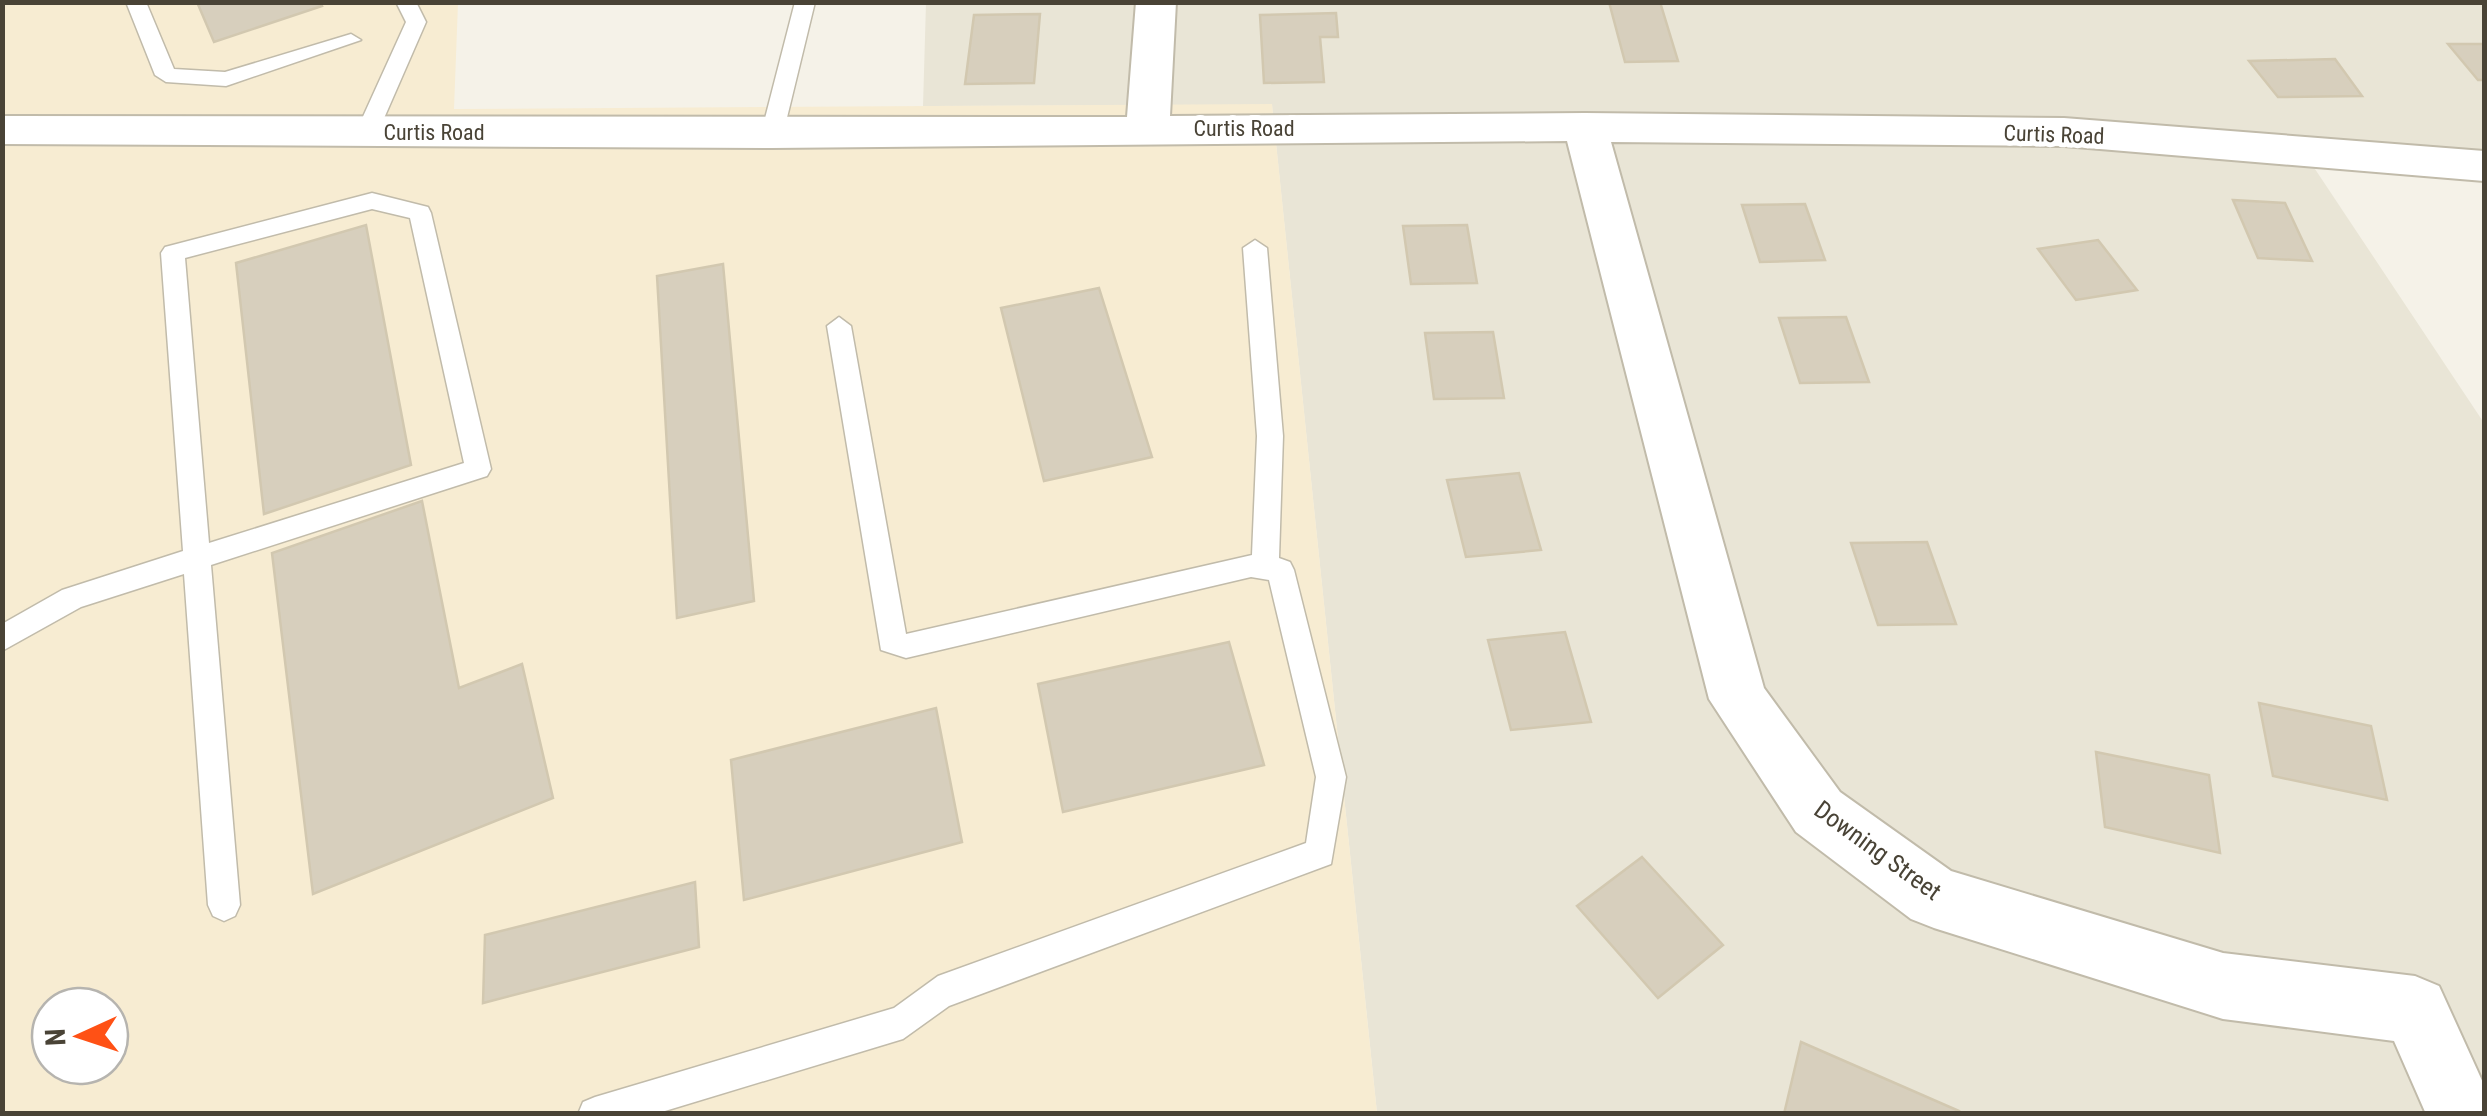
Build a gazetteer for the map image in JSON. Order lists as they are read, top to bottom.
{
  "streets": {
    "street": ["Curtis Road", "Downing Street"]
  },
  "crossings": [
    ["Curtis Road", "Downing Street"]
  ],
  "north": "left"
}
